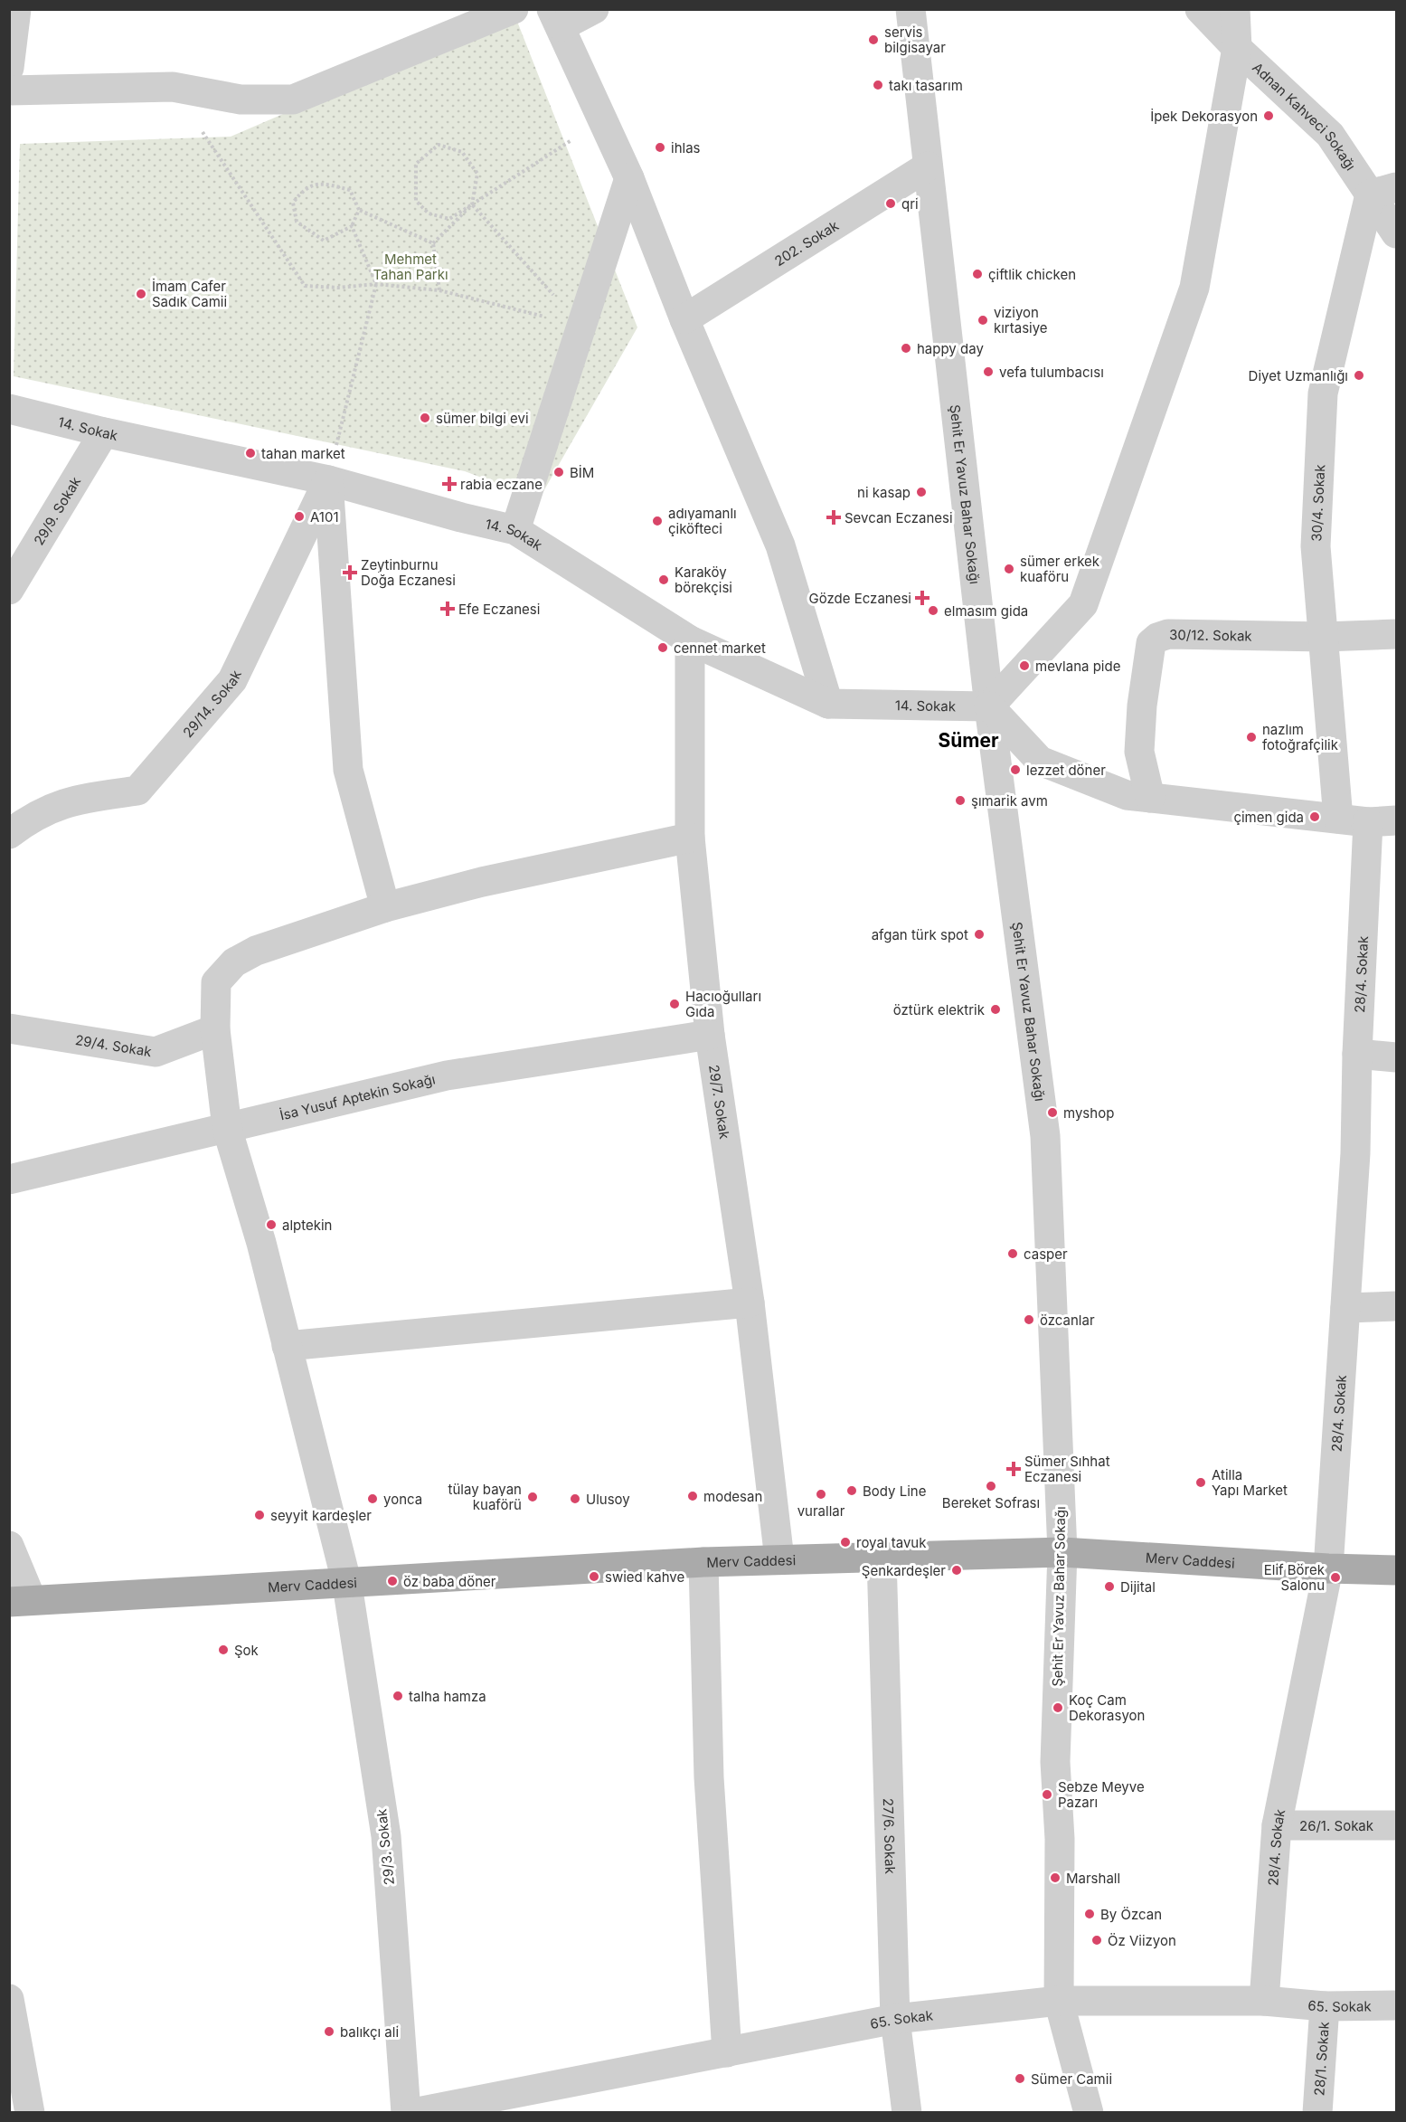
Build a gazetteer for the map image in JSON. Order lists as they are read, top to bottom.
{
  "streets": {
    "main road": ["Merv Caddesi"],
    "street": [
      "Adnan Kahveci Sokağı",
      "202. Sokak",
      "14. Sokak",
      "Şehit Er Yavuz Bahar Sokağı",
      "30/4. Sokak",
      "29/9. Sokak",
      "30/12. Sokak",
      "29/14. Sokak",
      "28/4. Sokak",
      "29/4. Sokak",
      "İsa Yusuf Aptekin Sokağı",
      "29/7. Sokak",
      "26/1. Sokak",
      "27/6. Sokak",
      "29/3. Sokak",
      "65. Sokak",
      "28/1. Sokak"
    ]
  },
  "crossings": [
    ["Adnan Kahveci Sokağı", "30/4. Sokak"],
    ["202. Sokak", "Şehit Er Yavuz Bahar Sokağı"],
    ["14. Sokak", "Şehit Er Yavuz Bahar Sokağı"],
    ["14. Sokak", "29/9. Sokak"],
    ["14. Sokak", "29/14. Sokak"],
    ["14. Sokak", "29/7. Sokak"],
    ["Şehit Er Yavuz Bahar Sokağı", "Merv Caddesi"],
    ["Şehit Er Yavuz Bahar Sokağı", "65. Sokak"],
    ["30/4. Sokak", "30/12. Sokak"],
    ["28/4. Sokak", "Merv Caddesi"],
    ["28/4. Sokak", "26/1. Sokak"],
    ["28/4. Sokak", "65. Sokak"],
    ["29/4. Sokak", "29/3. Sokak"],
    ["İsa Yusuf Aptekin Sokağı", "29/7. Sokak"],
    ["İsa Yusuf Aptekin Sokağı", "29/3. Sokak"],
    ["29/7. Sokak", "Merv Caddesi"],
    ["29/7. Sokak", "29/3. Sokak"],
    ["Merv Caddesi", "27/6. Sokak"],
    ["Merv Caddesi", "29/3. Sokak"],
    ["27/6. Sokak", "65. Sokak"],
    ["65. Sokak", "28/1. Sokak"]
  ],
  "districts": ["Sümer"],
  "parks": ["Mehmet Tahan Parkı"],
  "places": {
    "other": [
      "servis bilgisayar",
      "takı tasarım",
      "İpek Dekorasyon",
      "ihlas",
      "qri",
      "çiftlik chicken",
      "İmam Cafer Sadık Camii",
      "viziyon kırtasiye",
      "happy day",
      "vefa tulumbacısı",
      "Diyet Uzmanlığı",
      "sümer bilgi evi",
      "tahan market",
      "BİM",
      "ni kasap",
      "A101",
      "adıyamanlı çiköfteci",
      "sümer erkek kuaföru",
      "Karaköy börekçisi",
      "elmasım gida",
      "cennet market",
      "mevlana pide",
      "nazlım fotoğrafçilik",
      "lezzet döner",
      "şımarik avm",
      "çimen gida",
      "afgan türk spot",
      "Hacıoğulları Gıda",
      "öztürk elektrik",
      "myshop",
      "alptekin",
      "casper",
      "özcanlar",
      "Atilla Yapı Market",
      "Bereket Sofrası",
      "Body Line",
      "vurallar",
      "modesan",
      "tülay bayan kuaförü",
      "yonca",
      "Ulusoy",
      "seyyit kardeşler",
      "royal tavuk",
      "Şenkardeşler",
      "swied kahve",
      "Elif Börek Salonu",
      "öz baba döner",
      "Dijital",
      "Şok",
      "talha hamza",
      "Koç Cam Dekorasyon",
      "Sebze Meyve Pazarı",
      "Marshall",
      "By Özcan",
      "Öz Viizyon",
      "balıkçı ali",
      "Sümer Camii"
    ],
    "health": [
      "rabia eczane",
      "Sevcan Eczanesi",
      "Zeytinburnu Doğa Eczanesi",
      "Gözde Eczanesi",
      "Efe Eczanesi",
      "Sümer Sıhhat Eczanesi"
    ]
  }
}
